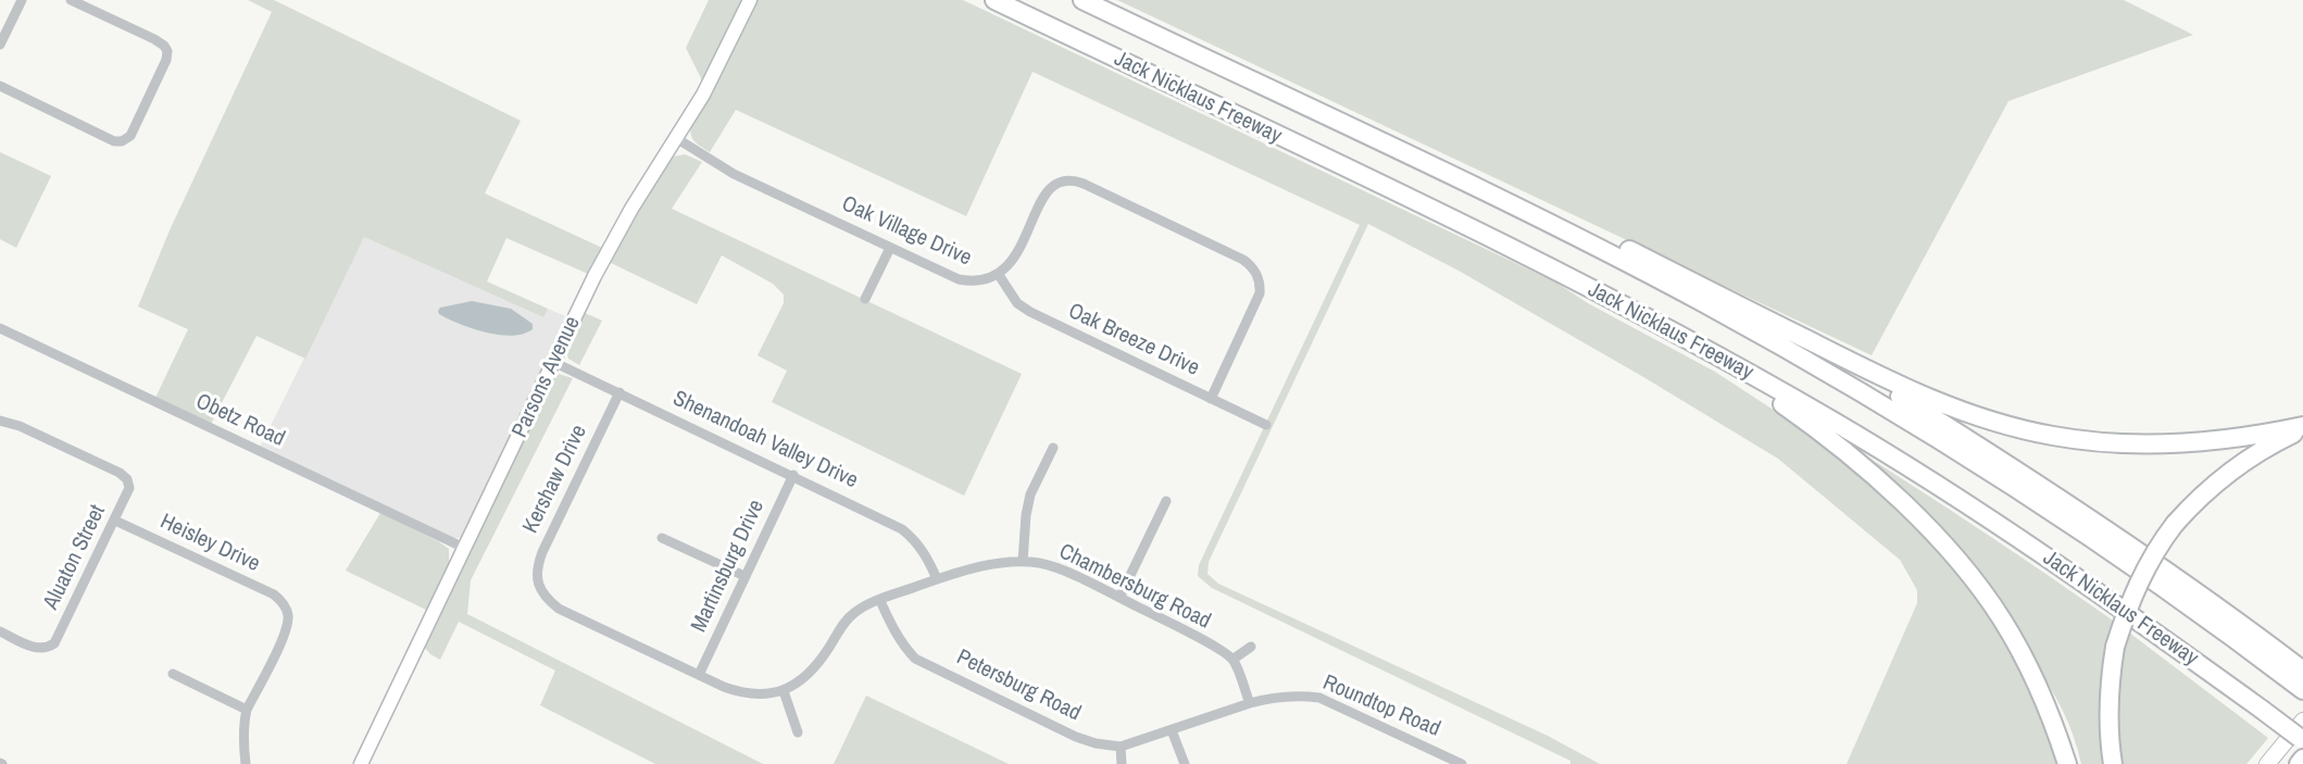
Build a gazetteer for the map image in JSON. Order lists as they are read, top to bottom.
{
  "streets": {
    "highway": ["Jack Nicklaus Freeway"],
    "street": [
      "Oak Village Drive",
      "Oak Breeze Drive",
      "Parsons Avenue",
      "Obetz Road",
      "Shenandoah Valley Drive",
      "Kershaw Drive",
      "Heisley Drive",
      "Aluaton Street",
      "Martinsburg Drive",
      "Chambersburg Road",
      "Petersburg Road",
      "Roundtop Road"
    ]
  },
  "crossings": [
    ["Oak Village Drive", "Oak Breeze Drive"],
    ["Oak Village Drive", "Parsons Avenue"],
    ["Parsons Avenue", "Obetz Road"],
    ["Parsons Avenue", "Shenandoah Valley Drive"],
    ["Shenandoah Valley Drive", "Kershaw Drive"],
    ["Shenandoah Valley Drive", "Martinsburg Drive"],
    ["Shenandoah Valley Drive", "Chambersburg Road"],
    ["Kershaw Drive", "Martinsburg Drive"],
    ["Heisley Drive", "Aluaton Street"],
    ["Chambersburg Road", "Petersburg Road"],
    ["Petersburg Road", "Roundtop Road"]
  ]
}
